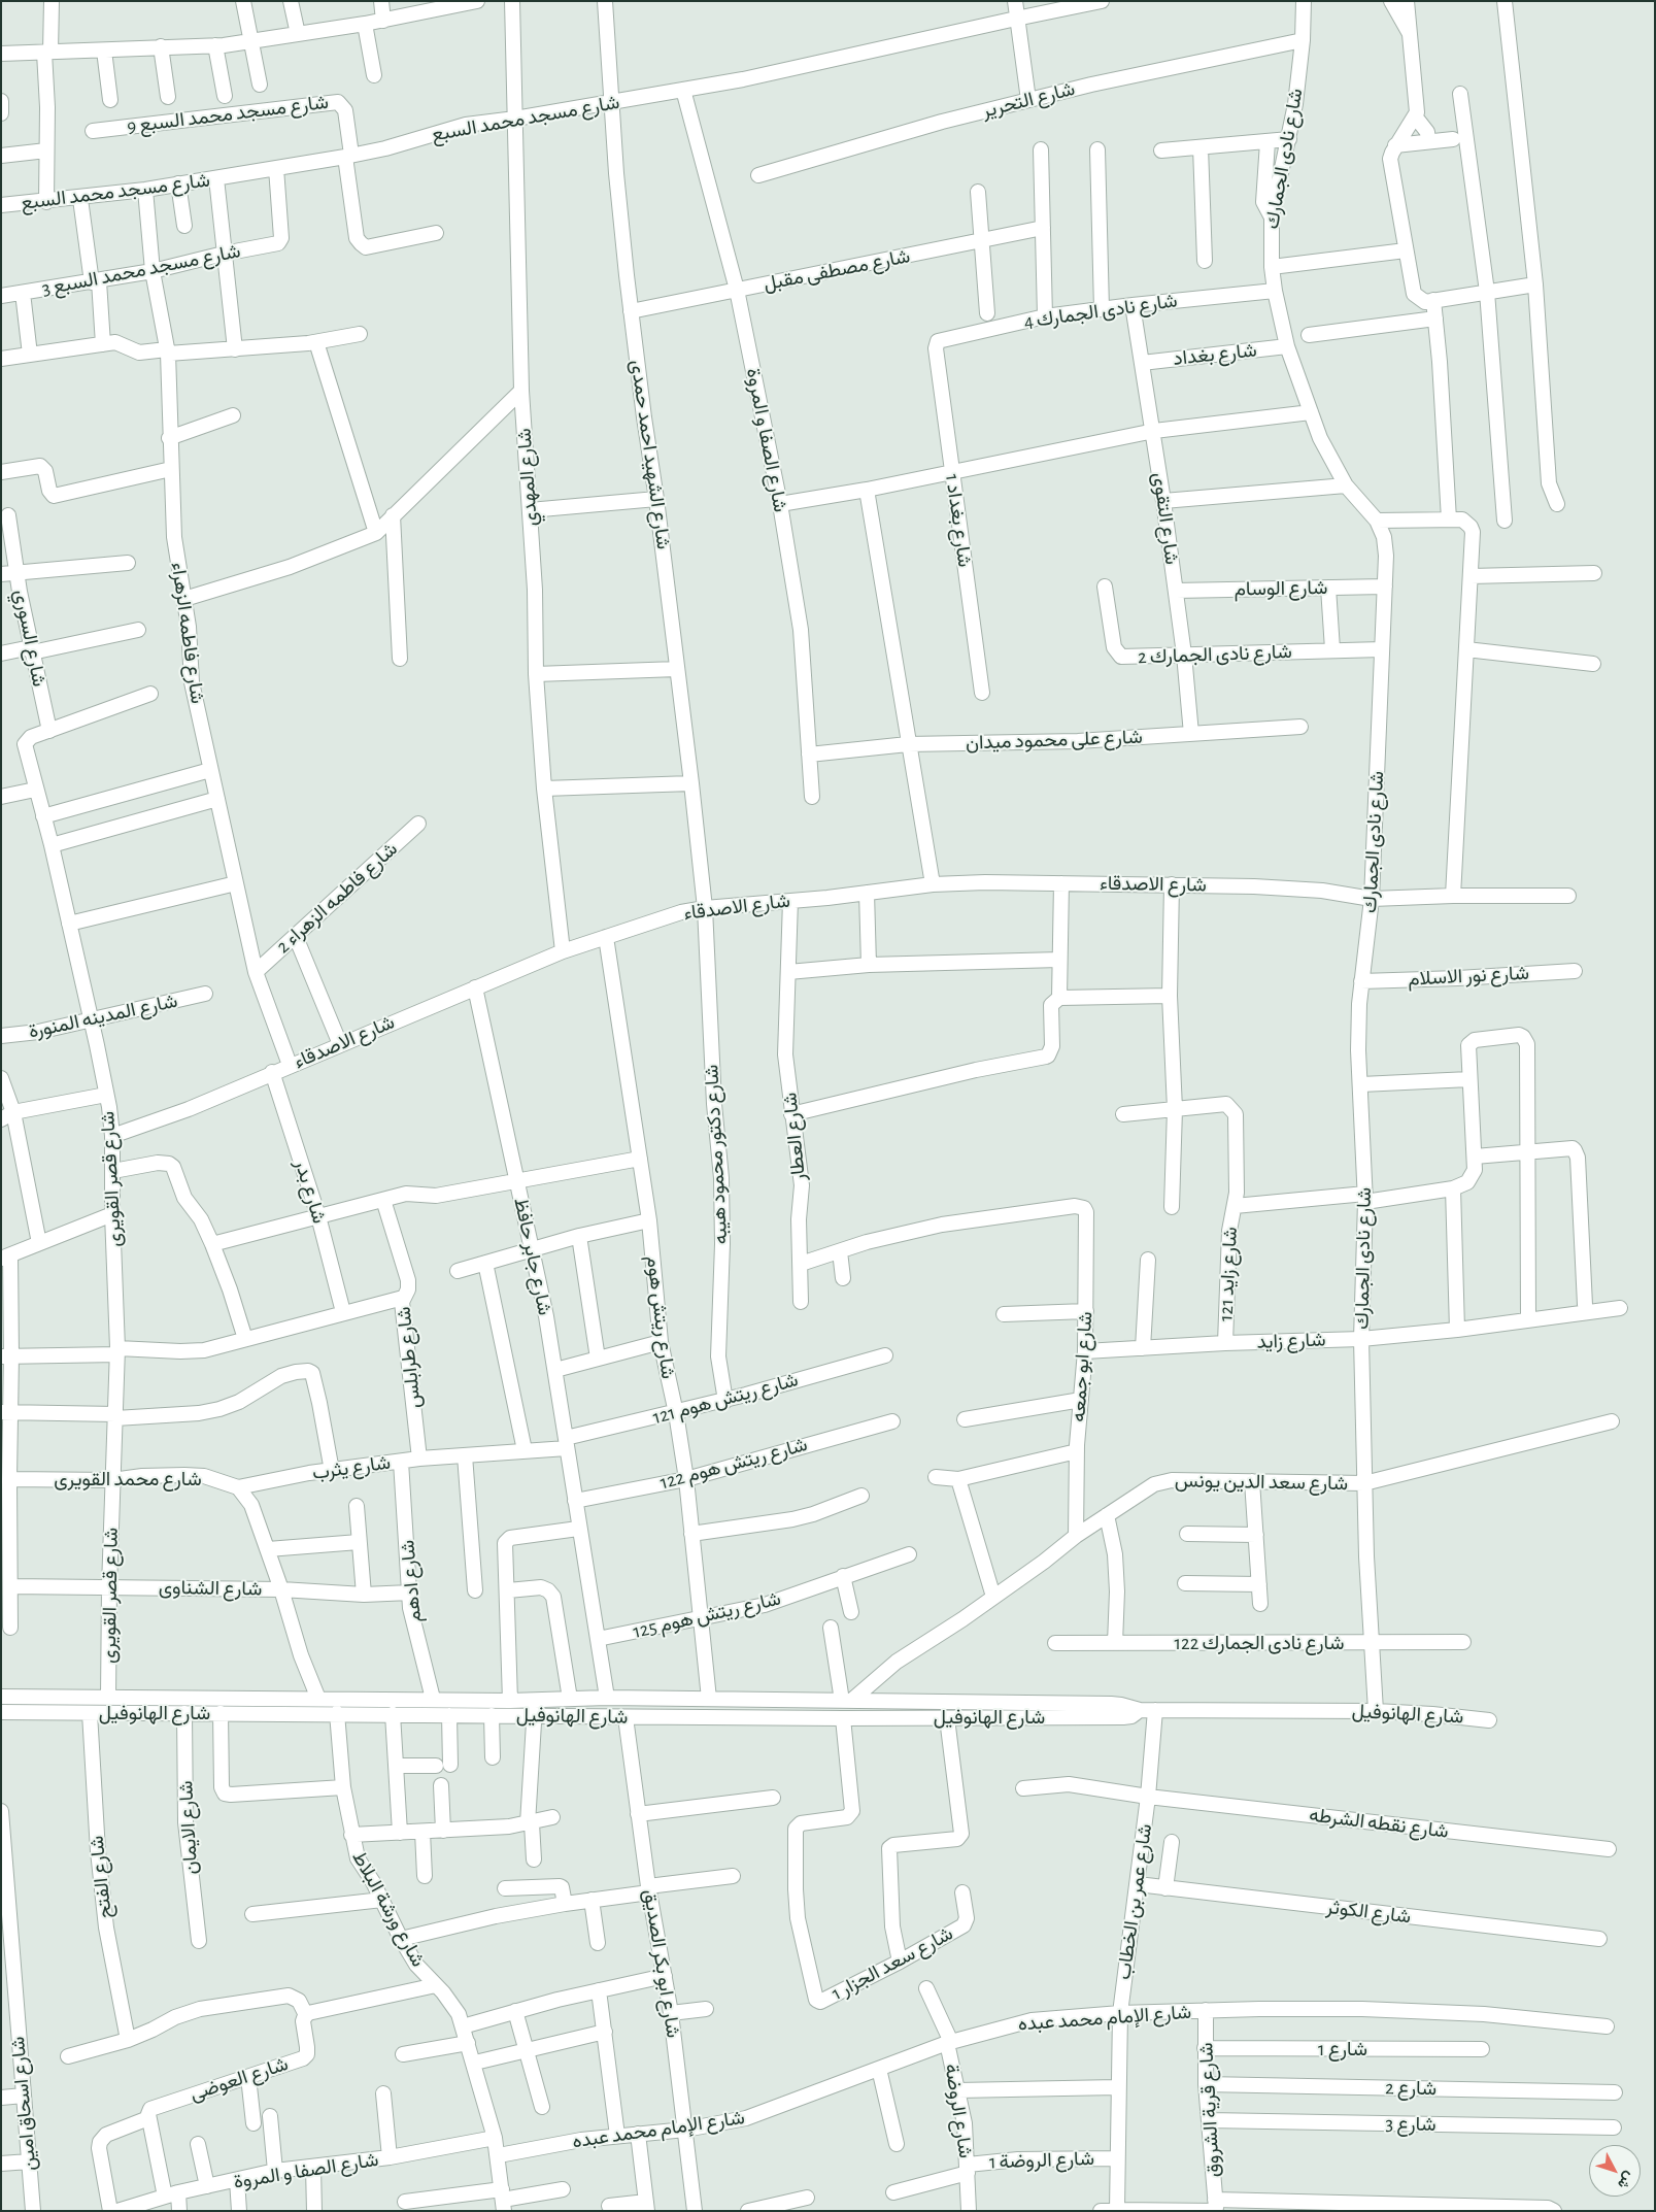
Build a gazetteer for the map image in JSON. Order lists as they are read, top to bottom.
{
  "streets": {
    "street": [
      "شارع التحرير",
      "شارع مسجد محمد السبع 9",
      "شارع مسجد محمد السبع",
      "شارع نادى الجمارك",
      "شارع مسجد محمد السبع 3",
      "شارع مصطفى مقبل",
      "شارع نادى الجمارك 4",
      "شارع بغداد",
      "شارع الصفا و المروة",
      "شارع الشهيد احمد حمدى",
      "شارع المهدي",
      "شارع التقوى",
      "شارع بغداد 1",
      "شارع الوسام",
      "شارع فاطمه الزهراء",
      "شارع السوري",
      "شارع نادى الجمارك 2",
      "شارع على محمود ميدان",
      "شارع الاصدقاء",
      "شارع فاطمه الزهراء 2",
      "شارع نور الاسلام",
      "شارع المدينه المنورة",
      "شارع العطار",
      "شارع دكتور محمود هيبه",
      "شارع قصر القويرى",
      "شارع بدر",
      "شارع جابر حافظ",
      "شارع زايد 121",
      "شارع ريتش هوم",
      "شارع زايد",
      "شارع طرابلس",
      "شارع ابو جمعه",
      "شارع ريتش هوم 121",
      "شارع ريتش هوم 122",
      "شارع يثرب",
      "شارع محمد القويرى",
      "شارع سعد الدين يونس",
      "شارع ادهم",
      "شارع الشناوى",
      "شارع ريتش هوم 125",
      "شارع نادى الجمارك 122",
      "شارع الهانوفيل",
      "شارع نقطه الشرطه",
      "شارع الايمان",
      "شارع الفتح",
      "شارع عمر بن الخطاب",
      "شارع ورشة البلاط",
      "شارع الكوثر",
      "شارع ابو بكر الصديق",
      "شارع سعد الجزار 1",
      "شارع الإمام محمد عبده",
      "شارع 1",
      "شارع العوضى",
      "شارع 2",
      "شارع اسحاق امين",
      "شارع قرية الشروق",
      "شارع الروضة",
      "شارع 3",
      "شارع الروضة 1"
    ]
  },
  "crossings": [
    ["شارع التحرير", "شارع نادى الجمارك"],
    ["شارع مسجد محمد السبع 9", "شارع مسجد محمد السبع"],
    ["شارع مسجد محمد السبع", "شارع مسجد محمد السبع 3"],
    ["شارع مسجد محمد السبع", "شارع الصفا و المروة"],
    ["شارع مسجد محمد السبع", "شارع الشهيد احمد حمدى"],
    ["شارع مسجد محمد السبع", "شارع المهدي"],
    ["شارع مسجد محمد السبع", "شارع فاطمه الزهراء"],
    ["شارع نادى الجمارك", "شارع نادى الجمارك 4"],
    ["شارع نادى الجمارك", "شارع بغداد"],
    ["شارع نادى الجمارك", "شارع الوسام"],
    ["شارع نادى الجمارك", "شارع نادى الجمارك 2"],
    ["شارع نادى الجمارك", "شارع الاصدقاء"],
    ["شارع نادى الجمارك", "شارع نور الاسلام"],
    ["شارع نادى الجمارك", "شارع زايد"],
    ["شارع نادى الجمارك", "شارع سعد الدين يونس"],
    ["شارع نادى الجمارك", "شارع نادى الجمارك 122"],
    ["شارع نادى الجمارك", "شارع الهانوفيل"],
    ["شارع مسجد محمد السبع 3", "شارع فاطمه الزهراء"],
    ["شارع مصطفى مقبل", "شارع الصفا و المروة"],
    ["شارع مصطفى مقبل", "شارع الشهيد احمد حمدى"],
    ["شارع نادى الجمارك 4", "شارع التقوى"],
    ["شارع نادى الجمارك 4", "شارع بغداد 1"],
    ["شارع بغداد", "شارع التقوى"],
    ["شارع الصفا و المروة", "شارع على محمود ميدان"],
    ["شارع الصفا و المروة", "شارع ورشة البلاط"],
    ["شارع الشهيد احمد حمدى", "شارع الاصدقاء"],
    ["شارع الشهيد احمد حمدى", "شارع دكتور محمود هيبه"],
    ["شارع المهدي", "شارع الاصدقاء"],
    ["شارع التقوى", "شارع الوسام"],
    ["شارع التقوى", "شارع نادى الجمارك 2"],
    ["شارع التقوى", "شارع على محمود ميدان"],
    ["شارع فاطمه الزهراء", "شارع الاصدقاء"],
    ["شارع فاطمه الزهراء", "شارع فاطمه الزهراء 2"],
    ["شارع السوري", "شارع قصر القويرى"],
    ["شارع الاصدقاء", "شارع العطار"],
    ["شارع الاصدقاء", "شارع دكتور محمود هيبه"],
    ["شارع الاصدقاء", "شارع قصر القويرى"],
    ["شارع الاصدقاء", "شارع بدر"],
    ["شارع الاصدقاء", "شارع جابر حافظ"],
    ["شارع الاصدقاء", "شارع ريتش هوم"],
    ["شارع المدينه المنورة", "شارع قصر القويرى"],
    ["شارع دكتور محمود هيبه", "شارع ريتش هوم 121"],
    ["شارع قصر القويرى", "شارع محمد القويرى"],
    ["شارع قصر القويرى", "شارع الشناوى"],
    ["شارع قصر القويرى", "شارع الهانوفيل"],
    ["شارع جابر حافظ", "شارع ريتش هوم 121"],
    ["شارع جابر حافظ", "شارع ريتش هوم 122"],
    ["شارع جابر حافظ", "شارع يثرب"],
    ["شارع جابر حافظ", "شارع ريتش هوم 125"],
    ["شارع جابر حافظ", "شارع الهانوفيل"],
    ["شارع زايد 121", "شارع زايد"],
    ["شارع ريتش هوم", "شارع ريتش هوم 121"],
    ["شارع ريتش هوم", "شارع ريتش هوم 122"],
    ["شارع ريتش هوم", "شارع ريتش هوم 125"],
    ["شارع ريتش هوم", "شارع الهانوفيل"],
    ["شارع زايد", "شارع ابو جمعه"],
    ["شارع طرابلس", "شارع يثرب"],
    ["شارع ابو جمعه", "شارع سعد الدين يونس"],
    ["شارع ريتش هوم 121", "شارع يثرب"],
    ["شارع يثرب", "شارع محمد القويرى"],
    ["شارع يثرب", "شارع ادهم"],
    ["شارع سعد الدين يونس", "شارع الهانوفيل"],
    ["شارع ادهم", "شارع الشناوى"],
    ["شارع ادهم", "شارع الهانوفيل"],
    ["شارع الهانوفيل", "شارع الايمان"],
    ["شارع الهانوفيل", "شارع الفتح"],
    ["شارع الهانوفيل", "شارع عمر بن الخطاب"],
    ["شارع الهانوفيل", "شارع ورشة البلاط"],
    ["شارع الهانوفيل", "شارع ابو بكر الصديق"],
    ["شارع الهانوفيل", "شارع سعد الجزار 1"],
    ["شارع نقطه الشرطه", "شارع عمر بن الخطاب"],
    ["شارع عمر بن الخطاب", "شارع الكوثر"],
    ["شارع عمر بن الخطاب", "شارع الإمام محمد عبده"],
    ["شارع عمر بن الخطاب", "شارع الروضة 1"],
    ["شارع ورشة البلاط", "شارع الإمام محمد عبده"],
    ["شارع ابو بكر الصديق", "شارع الإمام محمد عبده"],
    ["شارع الإمام محمد عبده", "شارع قرية الشروق"],
    ["شارع الإمام محمد عبده", "شارع الروضة"],
    ["شارع 1", "شارع قرية الشروق"],
    ["شارع 2", "شارع قرية الشروق"],
    ["شارع قرية الشروق", "شارع 3"],
    ["شارع الروضة", "شارع الروضة 1"]
  ],
  "north": "bottom right"
}
